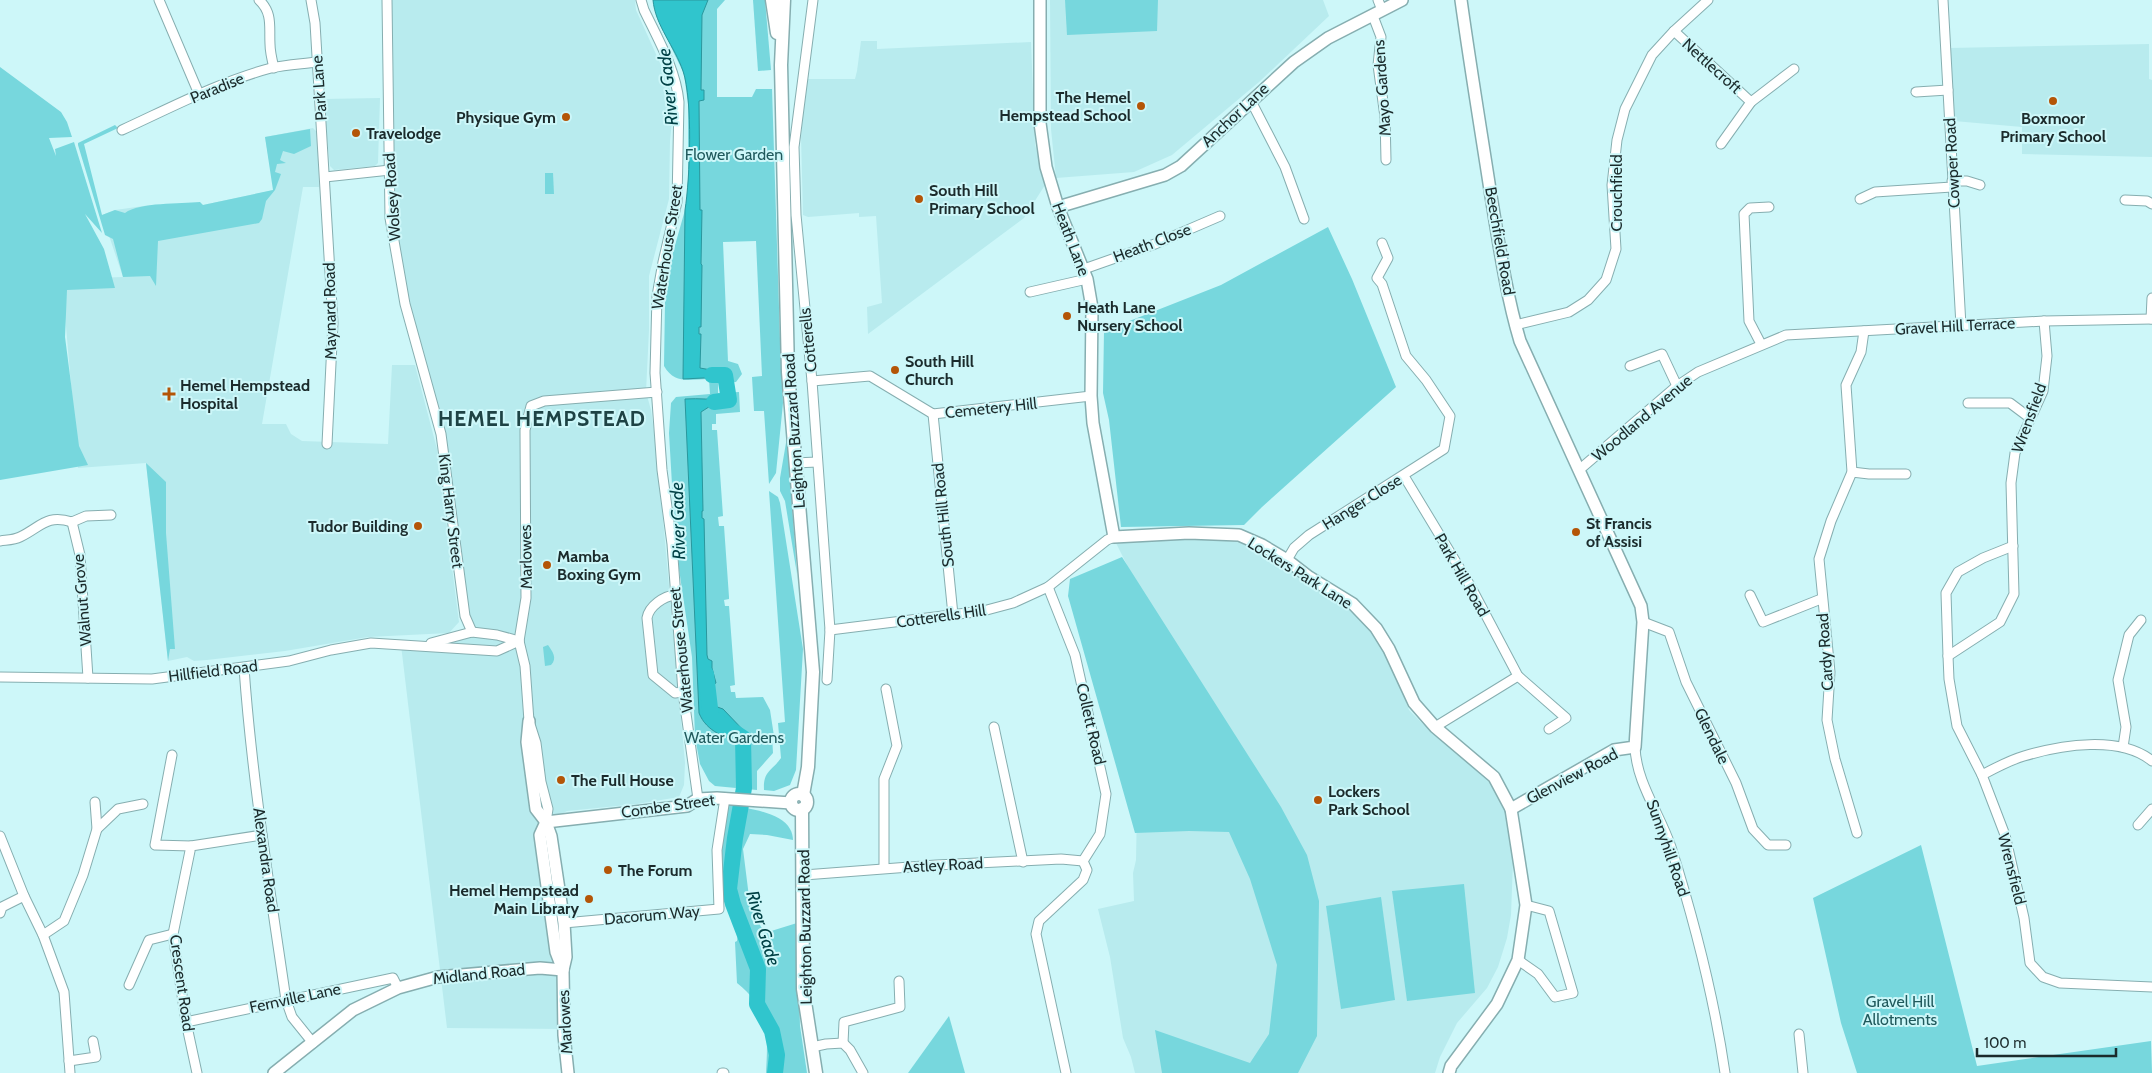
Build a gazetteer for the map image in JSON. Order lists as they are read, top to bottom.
{
  "streets": {
    "main road": ["Leighton Buzzard Road"],
    "street": [
      "Nettlecroft",
      "Paradise",
      "Park Lane",
      "Mayo Gardens",
      "Anchor Lane",
      "Cowper Road",
      "Crouchfield",
      "Wolsey Road",
      "Heath Lane",
      "Beechfield Road",
      "Heath Close",
      "Waterhouse Street",
      "Maynard Road",
      "Gravel Hill Terrace",
      "Cotterells",
      "Cemetery Hill",
      "Woodland Avenue",
      "Wrensfield",
      "Hanger Close",
      "King Harry Street",
      "South Hill Road",
      "Marlowes",
      "Lockers Park Lane",
      "Park Hill Road",
      "Walnut Grove",
      "Cotterells Hill",
      "Cardy Road",
      "Hillfield Road",
      "Collett Road",
      "Glendale",
      "Glenview Road",
      "Combe Street",
      "Sunnyhill Road",
      "Alexandra Road",
      "Astley Road",
      "Dacorum Way",
      "Midland Road",
      "Crescent Road",
      "Fernville Lane"
    ]
  },
  "crossings": [
    ["Nettlecroft", "Crouchfield"],
    ["Paradise", "Park Lane"],
    ["Park Lane", "Maynard Road"],
    ["Mayo Gardens", "Anchor Lane"],
    ["Anchor Lane", "Heath Lane"],
    ["Cowper Road", "Gravel Hill Terrace"],
    ["Crouchfield", "Beechfield Road"],
    ["Wolsey Road", "King Harry Street"],
    ["Heath Lane", "Heath Close"],
    ["Heath Lane", "Cemetery Hill"],
    ["Heath Lane", "Lockers Park Lane"],
    ["Beechfield Road", "Woodland Avenue"],
    ["Waterhouse Street", "Marlowes"],
    ["Waterhouse Street", "Combe Street"],
    ["Gravel Hill Terrace", "Woodland Avenue"],
    ["Gravel Hill Terrace", "Wrensfield"],
    ["Gravel Hill Terrace", "Cardy Road"],
    ["Cotterells", "Cemetery Hill"],
    ["Cotterells", "Cotterells Hill"],
    ["Cemetery Hill", "South Hill Road"],
    ["Leighton Buzzard Road", "Combe Street"],
    ["Leighton Buzzard Road", "Astley Road"],
    ["Hanger Close", "Lockers Park Lane"],
    ["Hanger Close", "Park Hill Road"],
    ["King Harry Street", "Hillfield Road"],
    ["South Hill Road", "Cotterells Hill"],
    ["Marlowes", "Hillfield Road"],
    ["Marlowes", "Combe Street"],
    ["Marlowes", "Dacorum Way"],
    ["Marlowes", "Midland Road"],
    ["Lockers Park Lane", "Glenview Road"],
    ["Walnut Grove", "Hillfield Road"],
    ["Cotterells Hill", "Collett Road"],
    ["Hillfield Road", "Alexandra Road"],
    ["Collett Road", "Astley Road"],
    ["Glendale", "Sunnyhill Road"],
    ["Glenview Road", "Sunnyhill Road"],
    ["Combe Street", "Dacorum Way"],
    ["Alexandra Road", "Midland Road"],
    ["Alexandra Road", "Fernville Lane"],
    ["Midland Road", "Fernville Lane"],
    ["Crescent Road", "Fernville Lane"]
  ],
  "districts": ["HEMEL HEMPSTEAD"],
  "water": ["River Gade"],
  "parks": ["Flower Garden", "Water Gardens", "Gravel Hill Allotments"],
  "places": {
    "other": [
      "Boxmoor Primary School",
      "The Hemel Hempstead School",
      "Physique Gym",
      "Travelodge",
      "South Hill Primary School",
      "Heath Lane Nursery School",
      "South Hill Church",
      "Tudor Building",
      "St Francis of Assisi",
      "Mamba Boxing Gym",
      "The Full House",
      "Lockers Park School",
      "The Forum",
      "Hemel Hempstead Main Library"
    ],
    "health": ["Hemel Hempstead Hospital"]
  },
  "scale_bar": "100 m"
}
